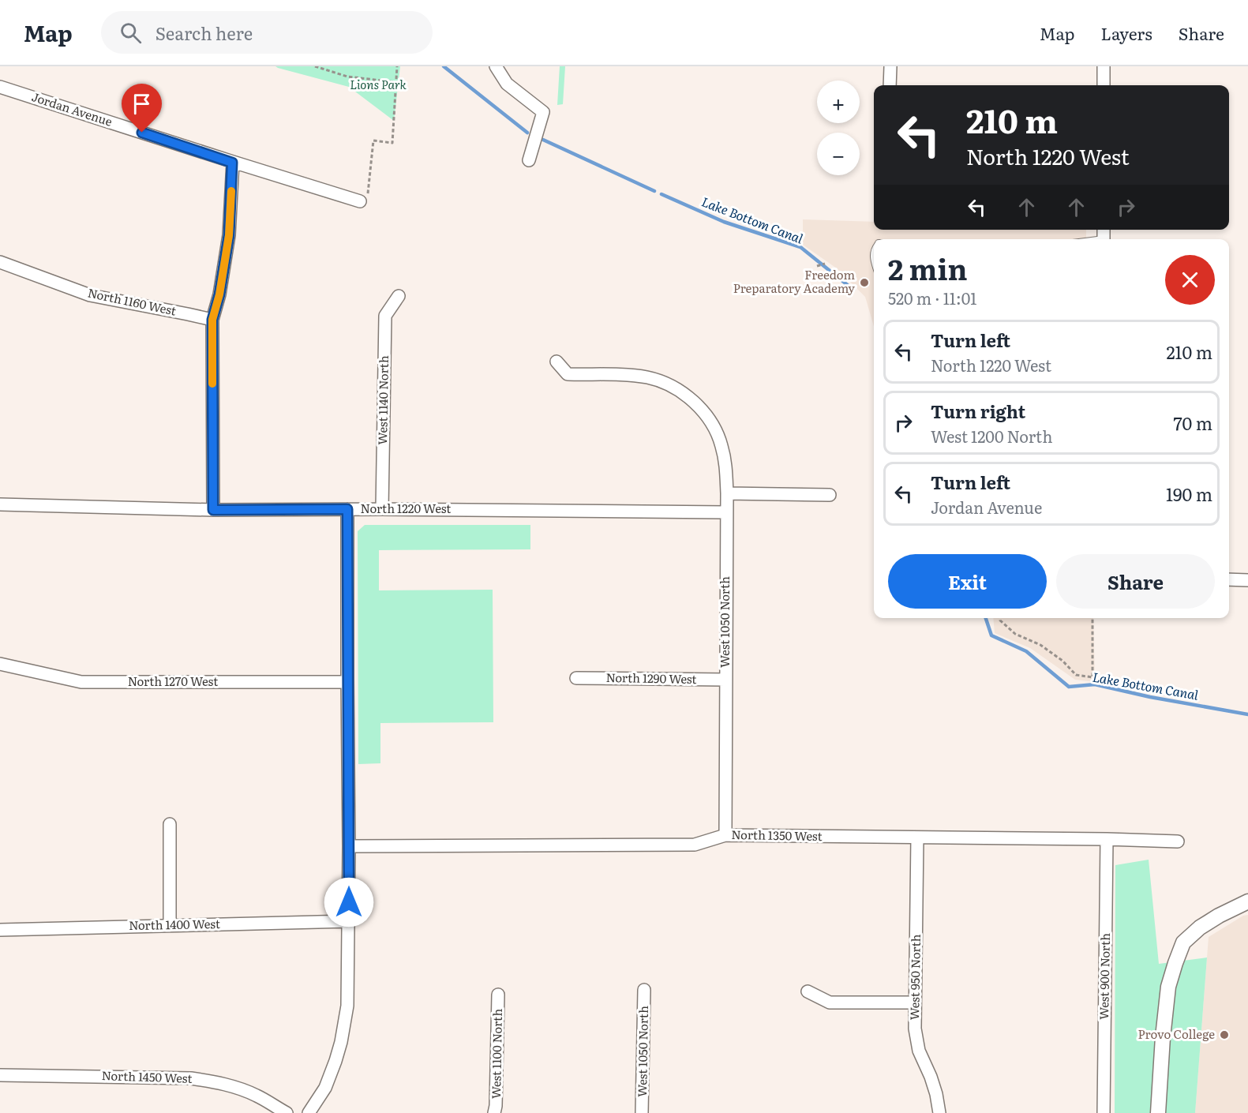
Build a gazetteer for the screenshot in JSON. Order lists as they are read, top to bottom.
{
  "streets": {
    "street": [
      "Jordan Avenue",
      "North 1160 West",
      "West 1140 North",
      "North 1220 West",
      "West 1050 North",
      "North 1290 West",
      "North 1270 West",
      "North 1350 West",
      "North 1400 West",
      "West 900 North",
      "West 950 North",
      "West 1100 North",
      "North 1450 West"
    ]
  },
  "crossings": [
    ["West 1140 North", "North 1220 West"],
    ["North 1220 West", "West 1050 North"],
    ["West 1050 North", "North 1290 West"],
    ["West 1050 North", "North 1350 West"],
    ["North 1350 West", "West 900 North"],
    ["North 1350 West", "West 950 North"]
  ],
  "water": ["Lake Bottom Canal"],
  "parks": ["Lions Park"],
  "places": ["Freedom Preparatory Academy", "Provo College"],
  "page": {
    "header": "Map",
    "search": "Search here",
    "nav": ["Map", "Layers", "Share"],
    "map_buttons": ["+", "−"],
    "turn": ["210 m", "North 1220 West"],
    "heading": ["2 min", "520 m · 11:01"],
    "list": [
      {
        "name": "Turn left",
        "note": "North 1220 West",
        "value": "210 m"
      },
      {
        "name": "Turn right",
        "note": "West 1200 North",
        "value": "70 m"
      },
      {
        "name": "Turn left",
        "note": "Jordan Avenue",
        "value": "190 m"
      }
    ],
    "buttons": ["Exit", "Share"]
  }
}
